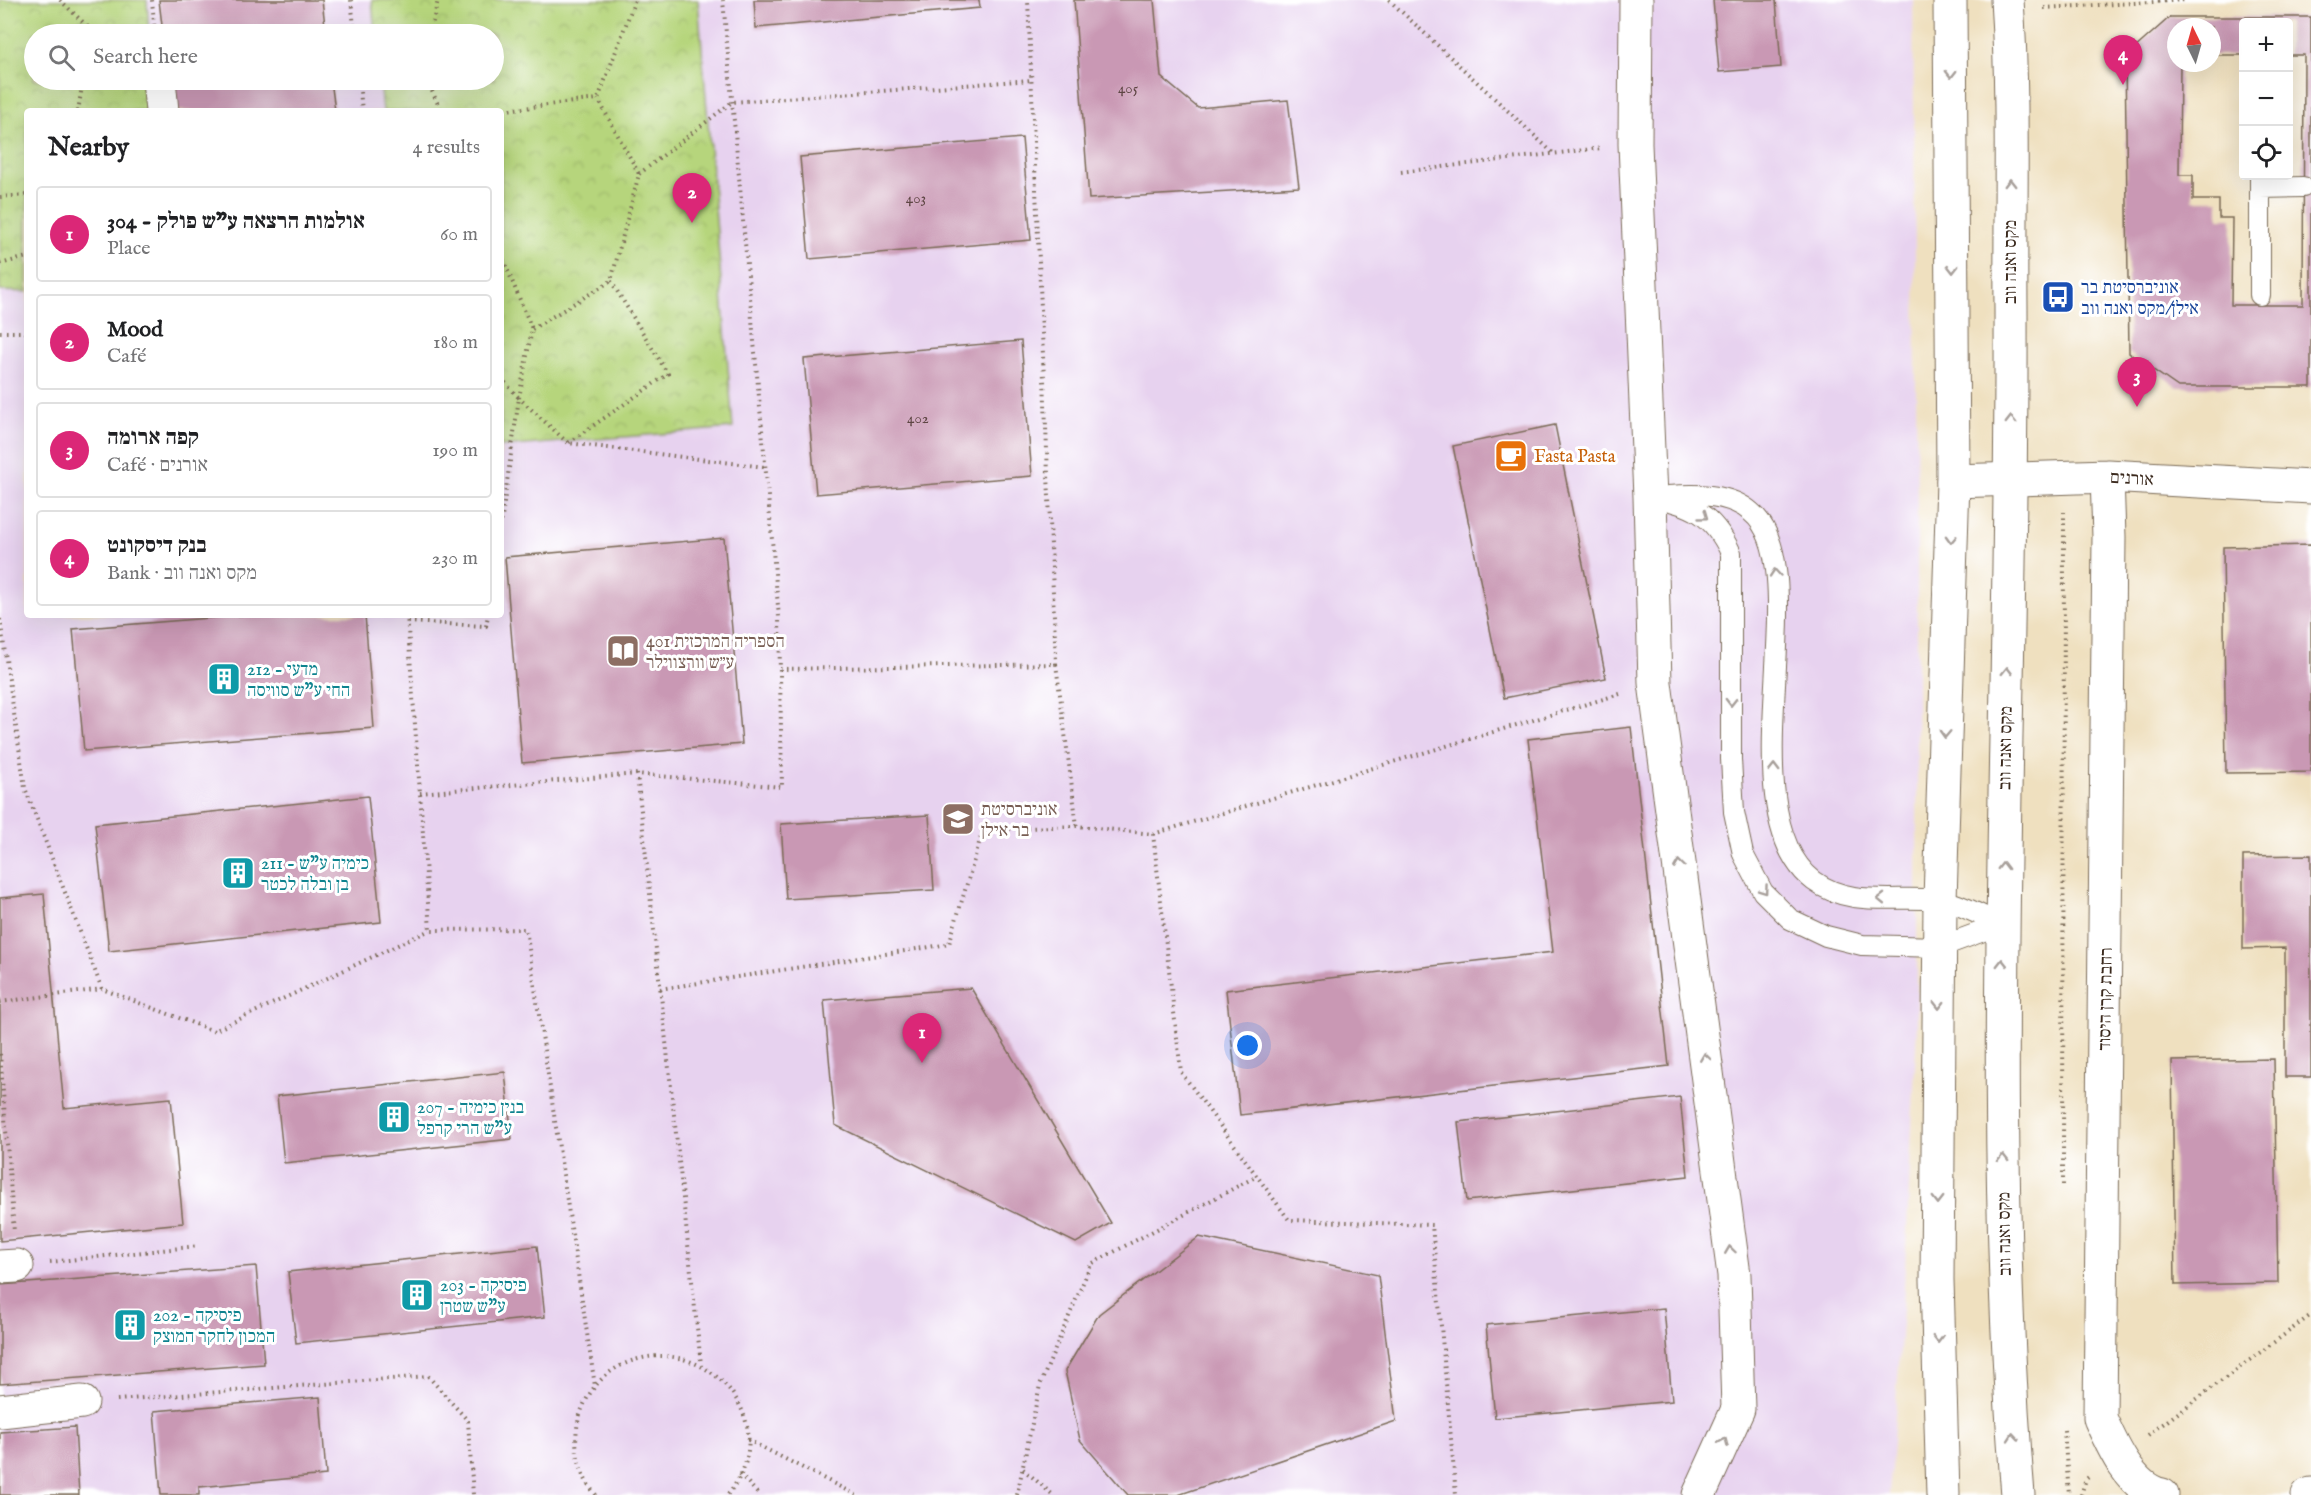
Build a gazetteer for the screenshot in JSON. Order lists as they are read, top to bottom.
{
  "streets": {
    "street": ["מקס ואנה ווב", "אורנים", "רחבת קרן היסוד"]
  },
  "crossings": [
    ["מקס ואנה ווב", "אורנים"],
    ["אורנים", "רחבת קרן היסוד"]
  ],
  "places": {
    "bus stop": ["אוניברסיטת בר אילן/מקס ואנה ווב"],
    "cafe": ["Fasta Pasta"],
    "library": ["401 הספריה המרכזית ע״ש וורצווילר"],
    "building": [
      "212 - מדעי החי ע\"ש סוויסה",
      "211 - כימיה ע\"ש בן ובלה לכטר",
      "207 - בנין כימיה ע\"ש הרי קרפל",
      "203 - פיסיקה ע\"ש שטרן",
      "202 - פיסיקה המכון לחקר המוצק"
    ],
    "school or university": ["אוניברסיטת בר אילן"]
  },
  "house_numbers": ["405", "403", "402"],
  "north": "top",
  "page": {
    "map_buttons": ["+", "−"],
    "search": "Search here",
    "pins": [
      "4",
      "2",
      "3",
      "1"
    ],
    "heading": ["Nearby", "4 results"],
    "list": [
      {
        "mark": "1",
        "name": "304 - אולמות הרצאה ע\"ש פולק",
        "note": "Place",
        "value": "60 m"
      },
      {
        "mark": "2",
        "name": "Mood",
        "note": "Café",
        "value": "180 m"
      },
      {
        "mark": "3",
        "name": "קפה ארומה",
        "note": "Café · אורנים",
        "value": "190 m"
      },
      {
        "mark": "4",
        "name": "בנק דיסקונט",
        "note": "Bank · מקס ואנה ווב",
        "value": "230 m"
      }
    ]
  }
}
